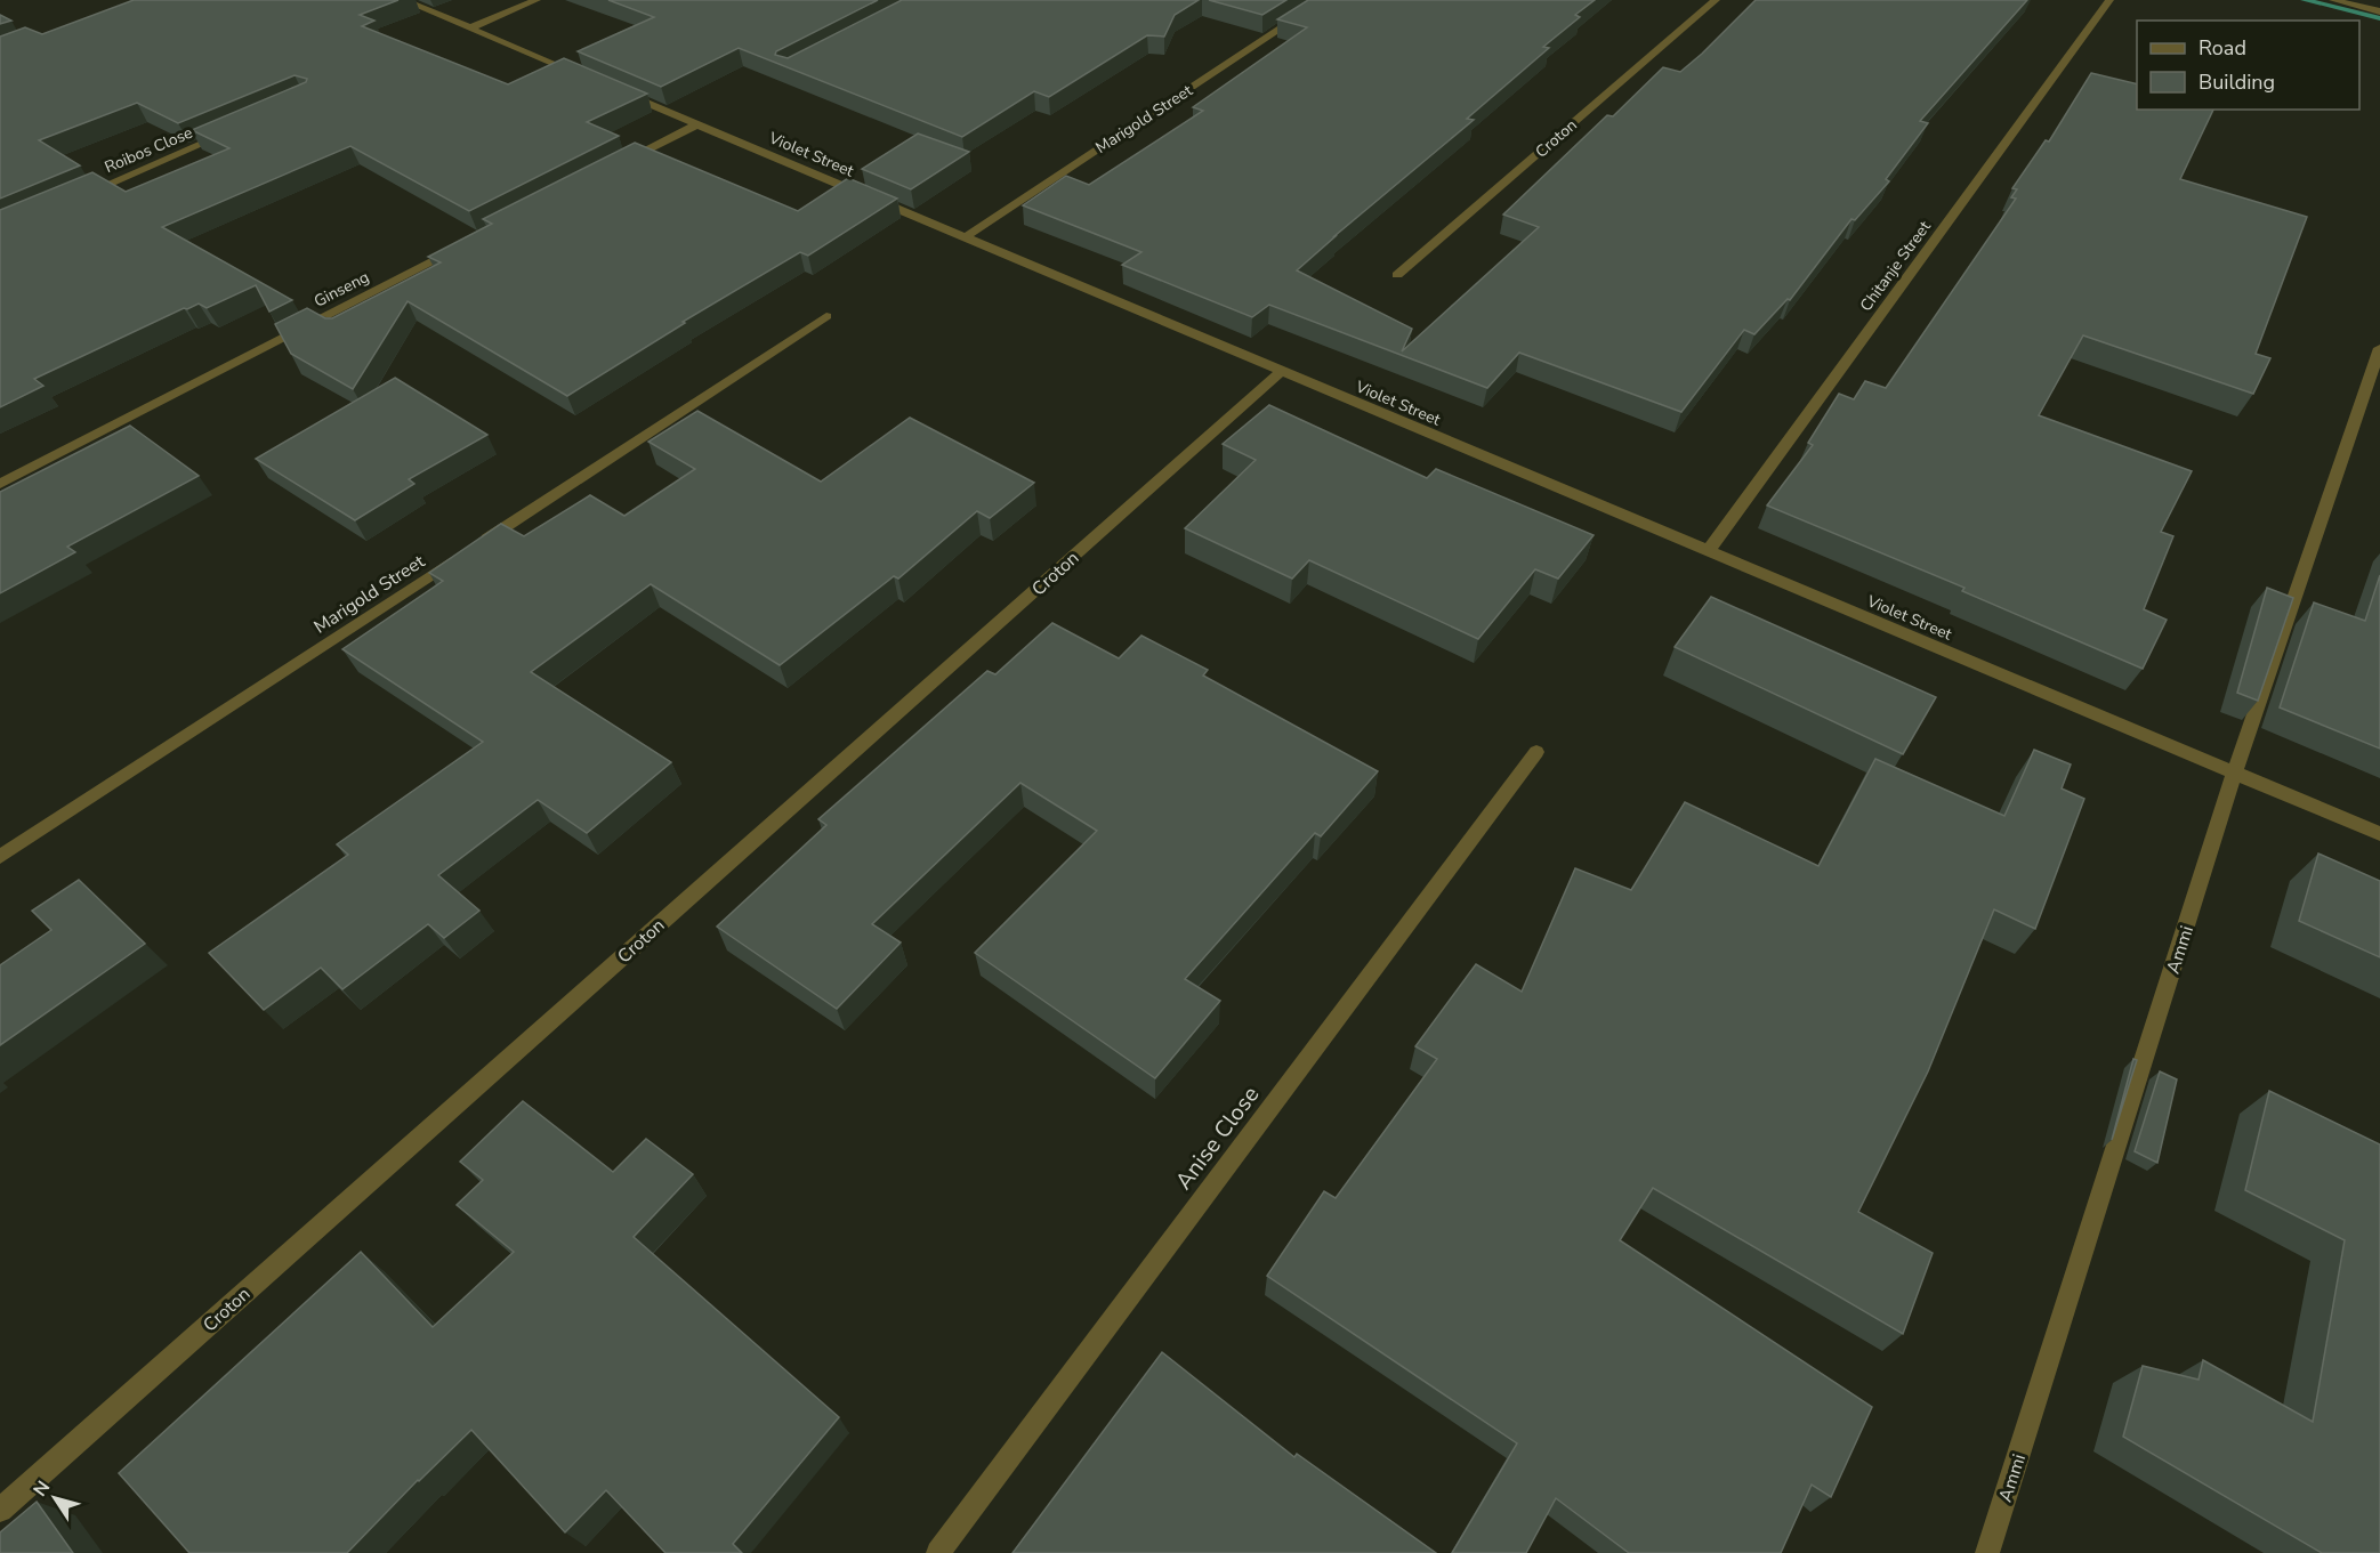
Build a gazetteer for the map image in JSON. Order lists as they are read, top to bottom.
{
  "streets": {
    "street": [
      "Marigold Street",
      "Croton",
      "Roibos Close",
      "Violet Street",
      "Chitanje Street",
      "Ginseng",
      "Ammi",
      "Anise Close"
    ]
  },
  "crossings": [
    ["Marigold Street", "Violet Street"],
    ["Croton", "Violet Street"],
    ["Violet Street", "Chitanje Street"],
    ["Violet Street", "Ammi"]
  ],
  "legend": ["Road", "Building"],
  "north": "top left"
}
